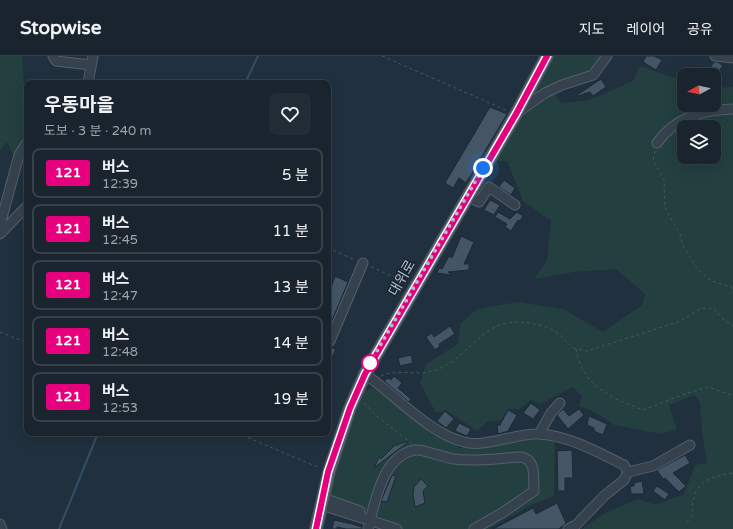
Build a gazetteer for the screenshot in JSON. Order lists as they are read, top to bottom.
{
  "streets": {
    "main road": ["대위로"]
  },
  "lines": ["bus line 121"],
  "north": "left",
  "page": {
    "header": "Stopwise",
    "nav": ["지도", "레이어", "공유"],
    "heading": ["우동마을", "도보 · 3 분 · 240 m"],
    "list": [
      {
        "mark": "121",
        "name": "버스",
        "note": "12:39",
        "value": "5 분"
      },
      {
        "mark": "121",
        "name": "버스",
        "note": "12:45",
        "value": "11 분"
      },
      {
        "mark": "121",
        "name": "버스",
        "note": "12:47",
        "value": "13 분"
      },
      {
        "mark": "121",
        "name": "버스",
        "note": "12:48",
        "value": "14 분"
      },
      {
        "mark": "121",
        "name": "버스",
        "note": "12:53",
        "value": "19 분"
      }
    ]
  }
}
